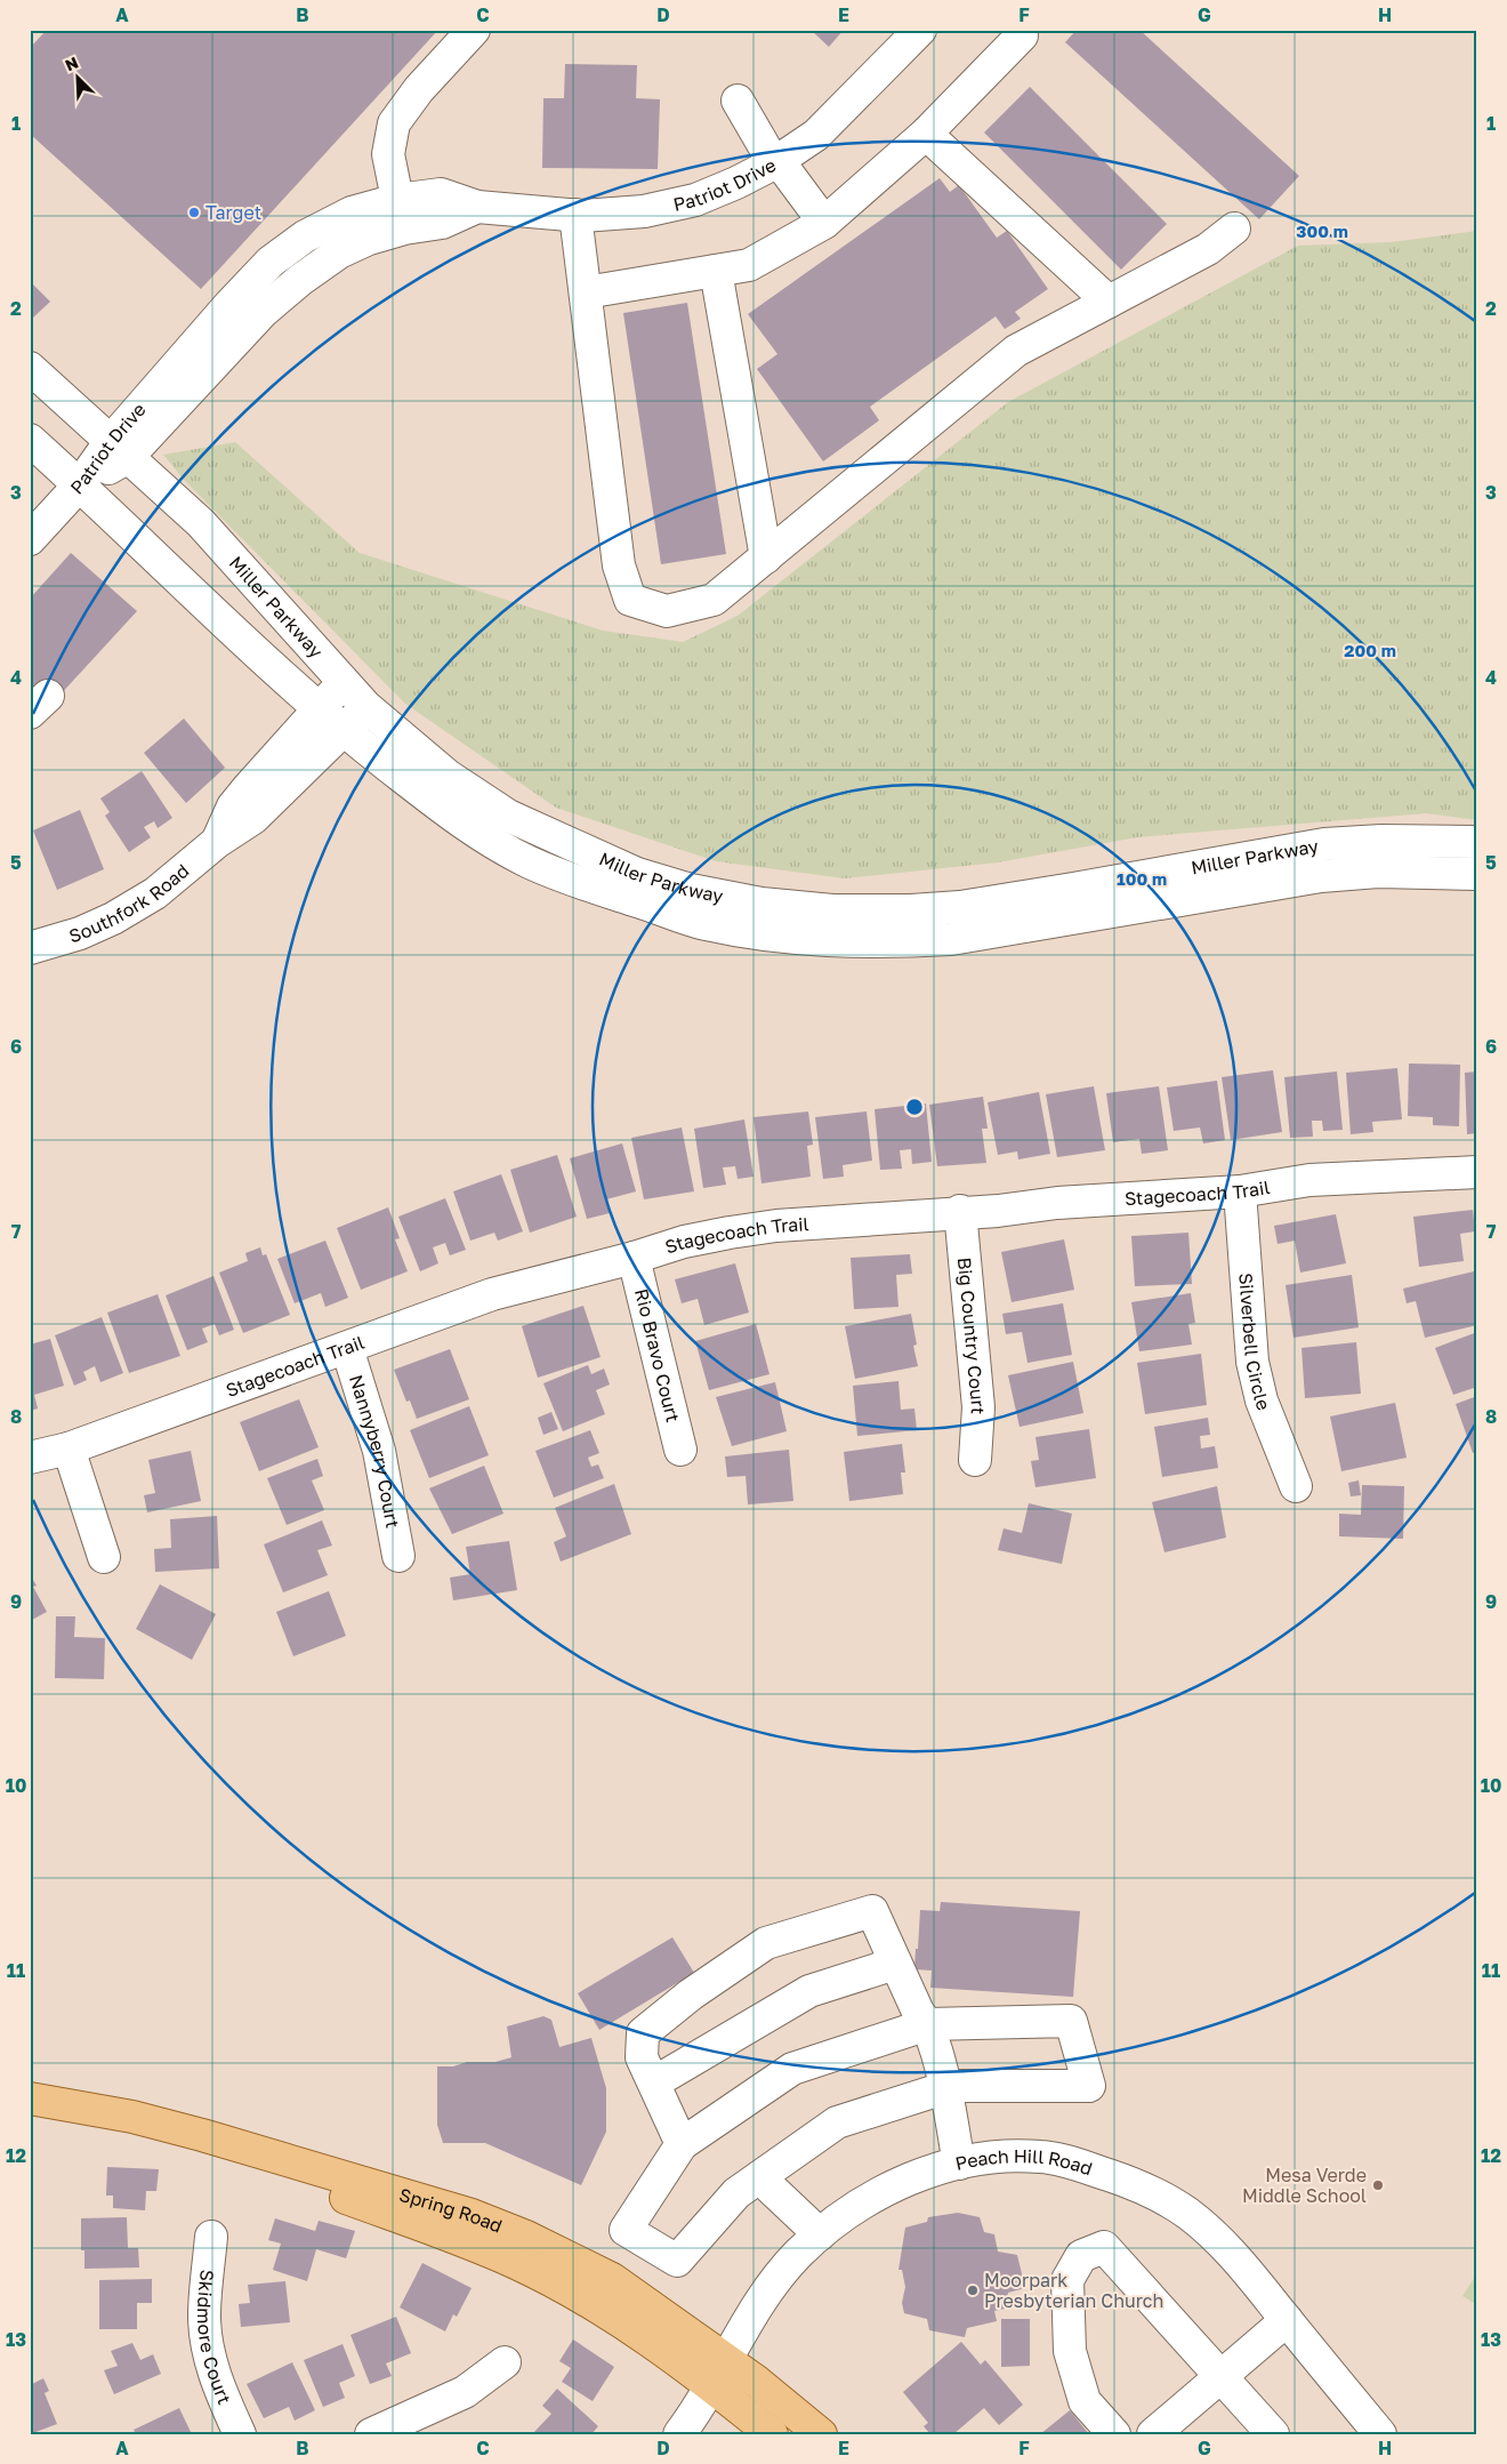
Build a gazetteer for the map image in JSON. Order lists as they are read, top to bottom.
{
  "streets": {
    "main road": ["Spring Road"],
    "street": [
      "Patriot Drive",
      "Miller Parkway",
      "Southfork Road",
      "Stagecoach Trail",
      "Big Country Court",
      "Silverbell Circle",
      "Rio Bravo Court",
      "Nannyberry Court",
      "Peach Hill Road",
      "Skidmore Court"
    ]
  },
  "crossings": [
    ["Patriot Drive", "Miller Parkway"],
    ["Miller Parkway", "Southfork Road"],
    ["Stagecoach Trail", "Big Country Court"],
    ["Stagecoach Trail", "Silverbell Circle"],
    ["Stagecoach Trail", "Rio Bravo Court"],
    ["Stagecoach Trail", "Nannyberry Court"],
    ["Peach Hill Road", "Spring Road"]
  ],
  "places": ["Target", "Mesa Verde Middle School", "Moorpark Presbyterian Church"],
  "north": "top left",
  "grid": {
    "columns": [
      "A",
      "B",
      "C",
      "D",
      "E",
      "F",
      "G",
      "H"
    ],
    "rows": [
      "1",
      "2",
      "3",
      "4",
      "5",
      "6",
      "7",
      "8",
      "9",
      "10",
      "11",
      "12",
      "13"
    ]
  },
  "rings": ["300 m", "200 m", "100 m"]
}
